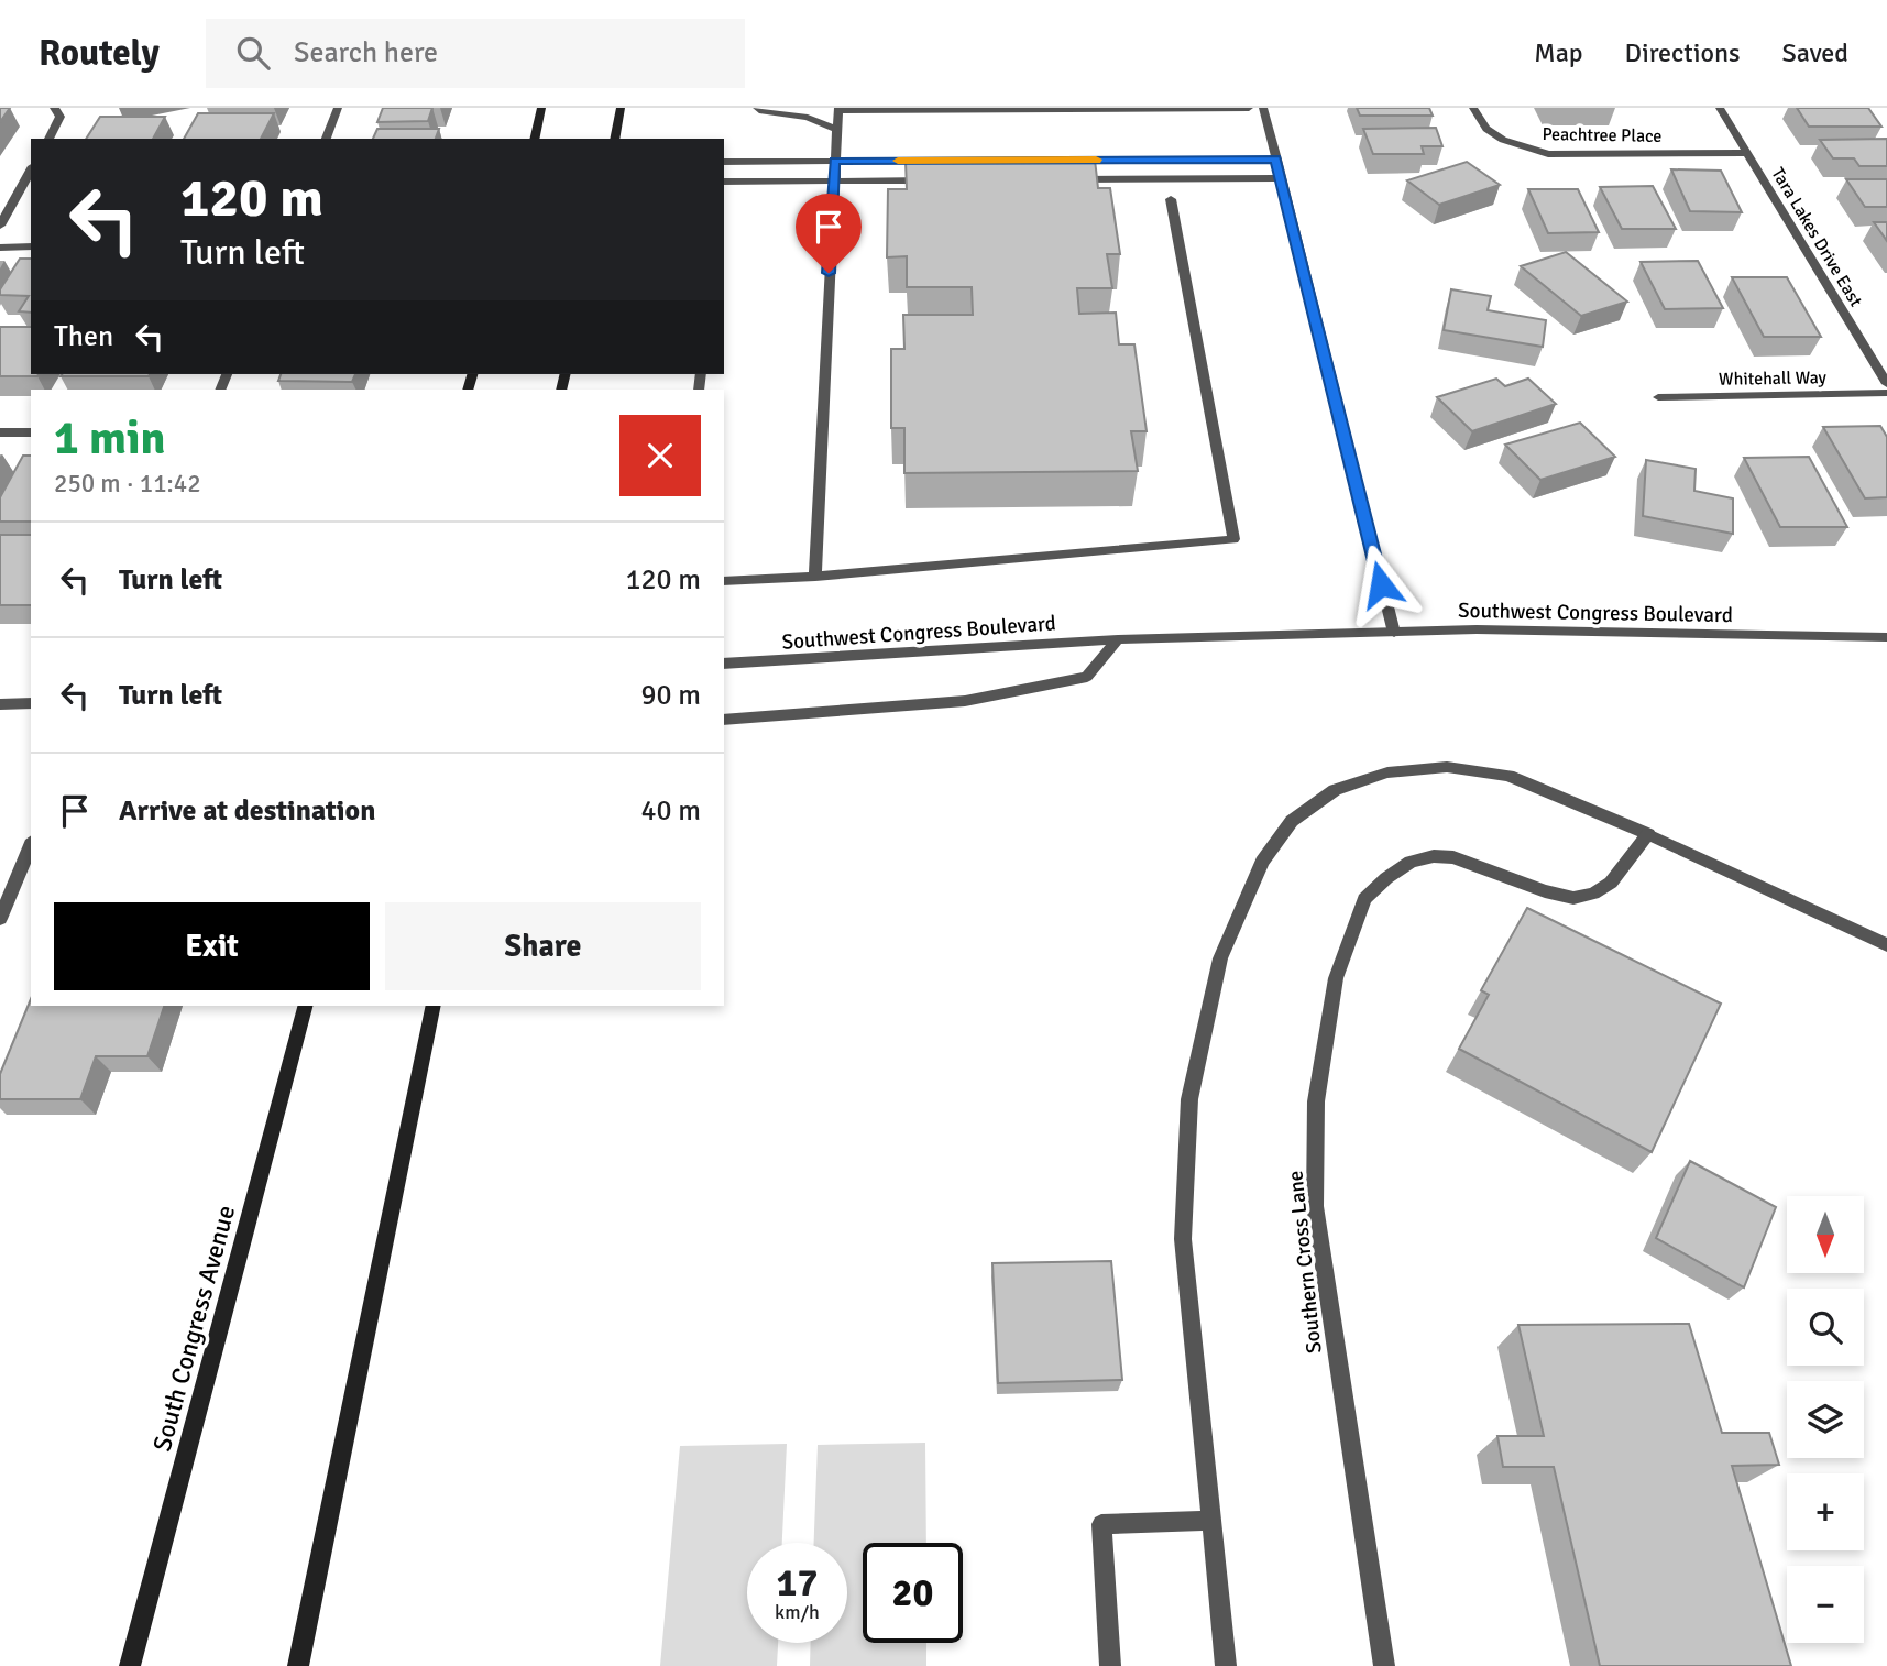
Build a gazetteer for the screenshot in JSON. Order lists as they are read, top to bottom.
{
  "streets": {
    "main road": ["South Congress Avenue"],
    "street": [
      "Peachtree Place",
      "Tara Lakes Drive East",
      "Whitehall Way",
      "Southwest Congress Boulevard",
      "Southern Cross Lane"
    ]
  },
  "crossings": [
    ["Peachtree Place", "Tara Lakes Drive East"]
  ],
  "north": "bottom",
  "page": {
    "header": "Routely",
    "search": "Search here",
    "nav": ["Map", "Directions", "Saved"],
    "turn": ["120 m", "Turn left"],
    "then": "Then",
    "heading": ["1 min", "250 m · 11:42"],
    "list": [
      {
        "name": "Turn left",
        "value": "120 m"
      },
      {
        "name": "Turn left",
        "value": "90 m"
      },
      {
        "name": "Arrive at destination",
        "value": "40 m"
      }
    ],
    "buttons": ["Exit", "Share"],
    "map_buttons": ["+", "−"],
    "speed": "17 km/h",
    "limit": "20"
  }
}
